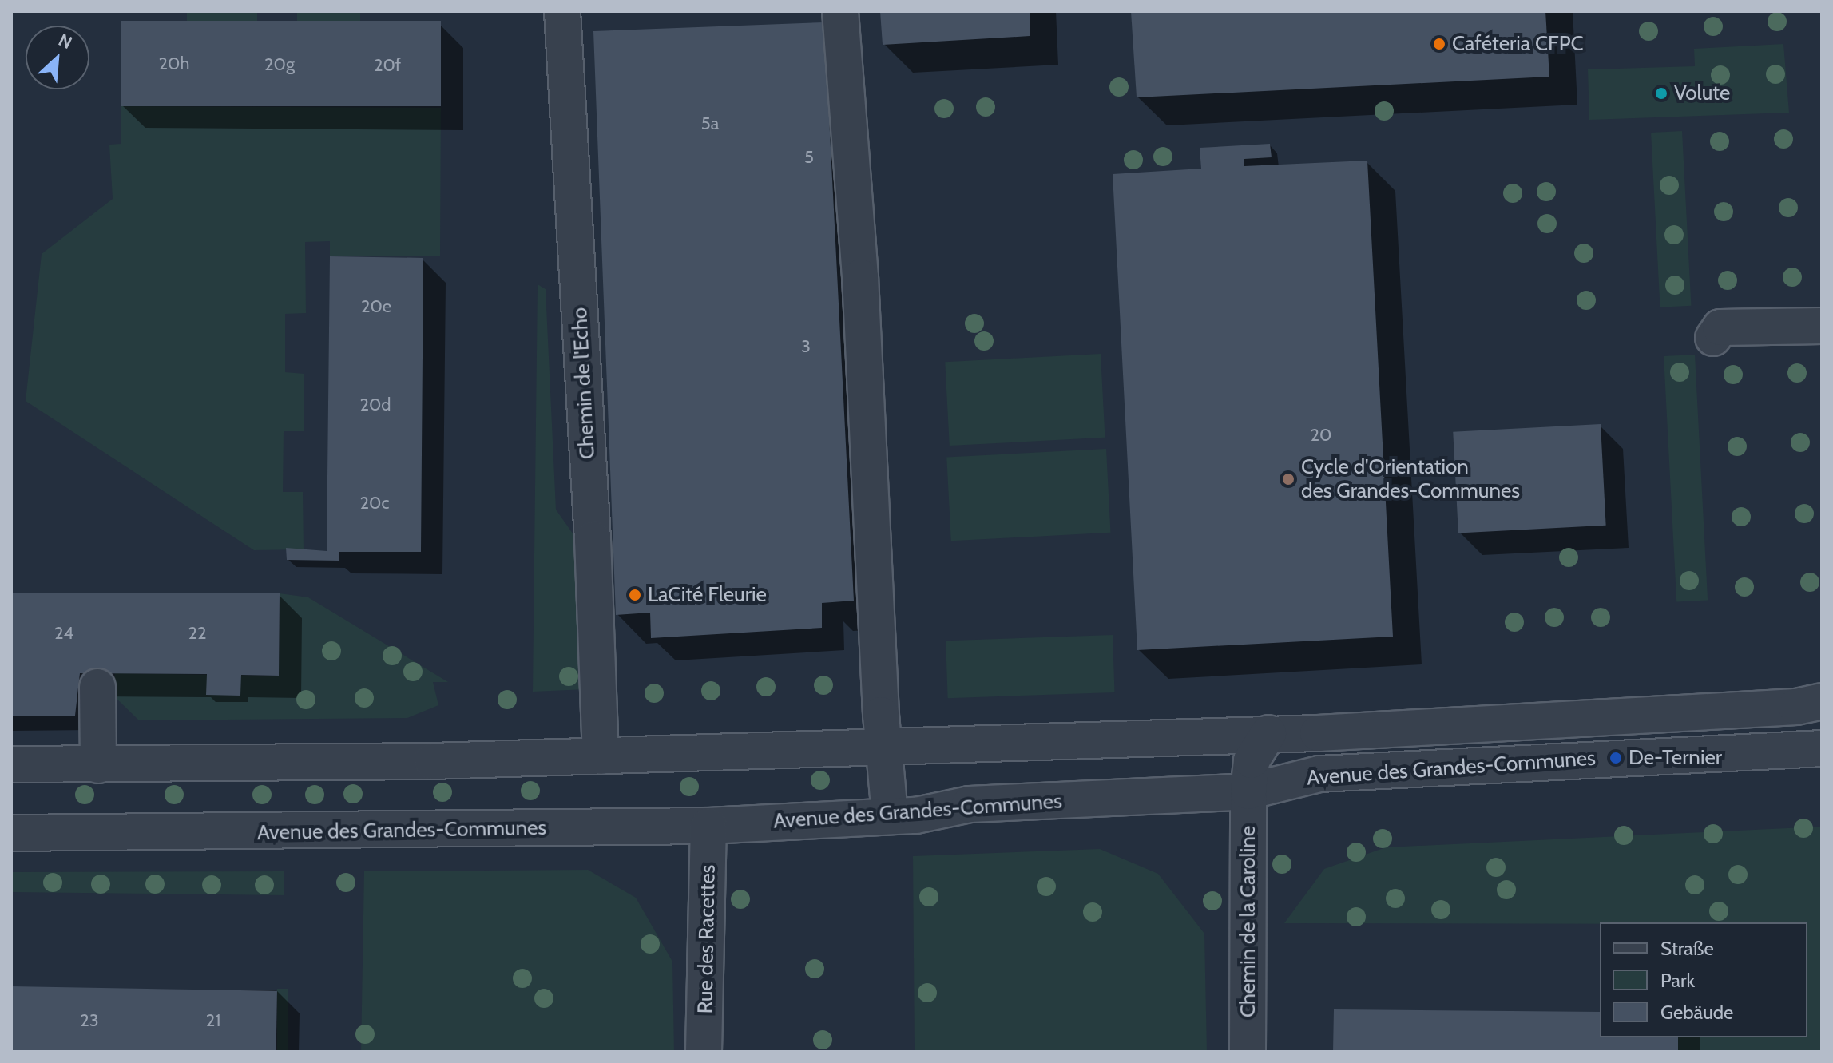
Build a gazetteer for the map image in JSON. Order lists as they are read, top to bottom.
{
  "streets": {
    "street": [
      "Chemin de l'Echo",
      "Avenue des Grandes-Communes",
      "Chemin de la Caroline",
      "Rue des Racettes"
    ]
  },
  "crossings": [
    ["Chemin de l'Echo", "Avenue des Grandes-Communes"],
    ["Avenue des Grandes-Communes", "Chemin de la Caroline"],
    ["Avenue des Grandes-Communes", "Rue des Racettes"]
  ],
  "places": [
    "Caféteria CFPC",
    "Volute",
    "Cycle d'Orientation des Grandes-Communes",
    "LaCité Fleurie",
    "De-Ternier"
  ],
  "house_numbers": [
    "20h",
    "20g",
    "20f",
    "5a",
    "5",
    "20e",
    "3",
    "20d",
    "20",
    "20c",
    "24",
    "22",
    "23",
    "21"
  ],
  "legend": ["Straße", "Park", "Gebäude"],
  "north": "top right"
}
